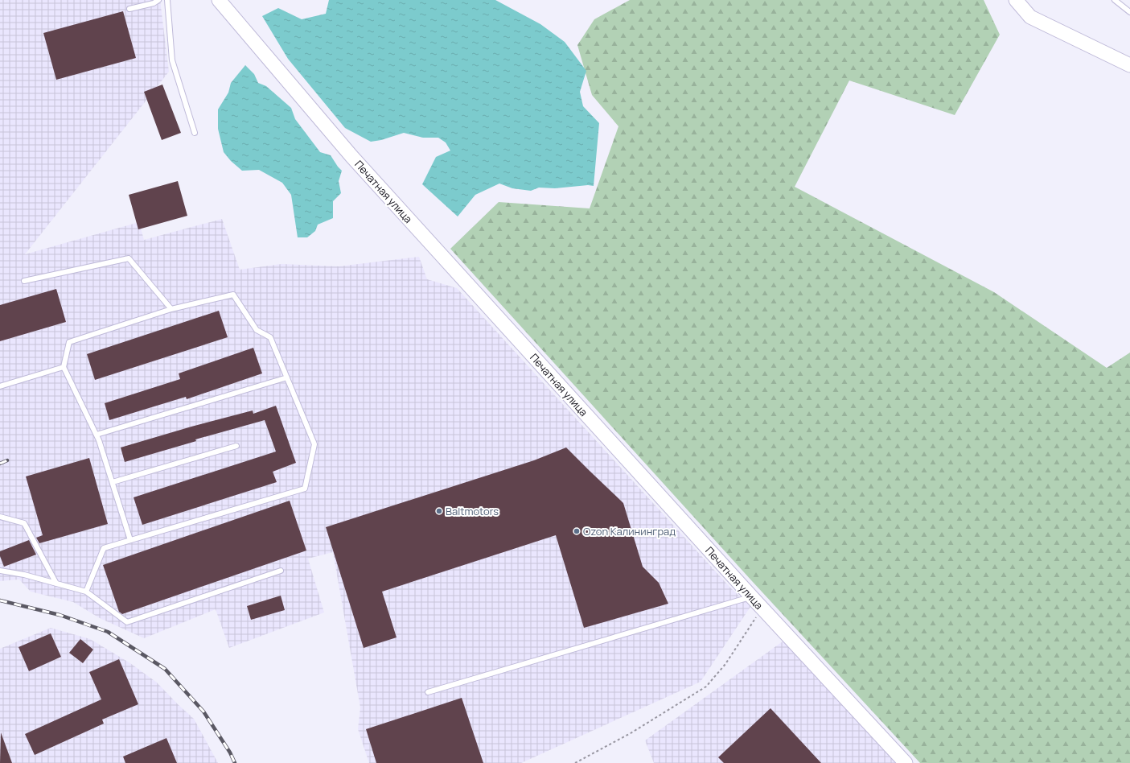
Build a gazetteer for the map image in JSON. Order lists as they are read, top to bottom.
{
  "streets": {
    "street": ["Печатная улица"]
  },
  "places": ["Baltmotors", "Ozon Калининград"]
}
